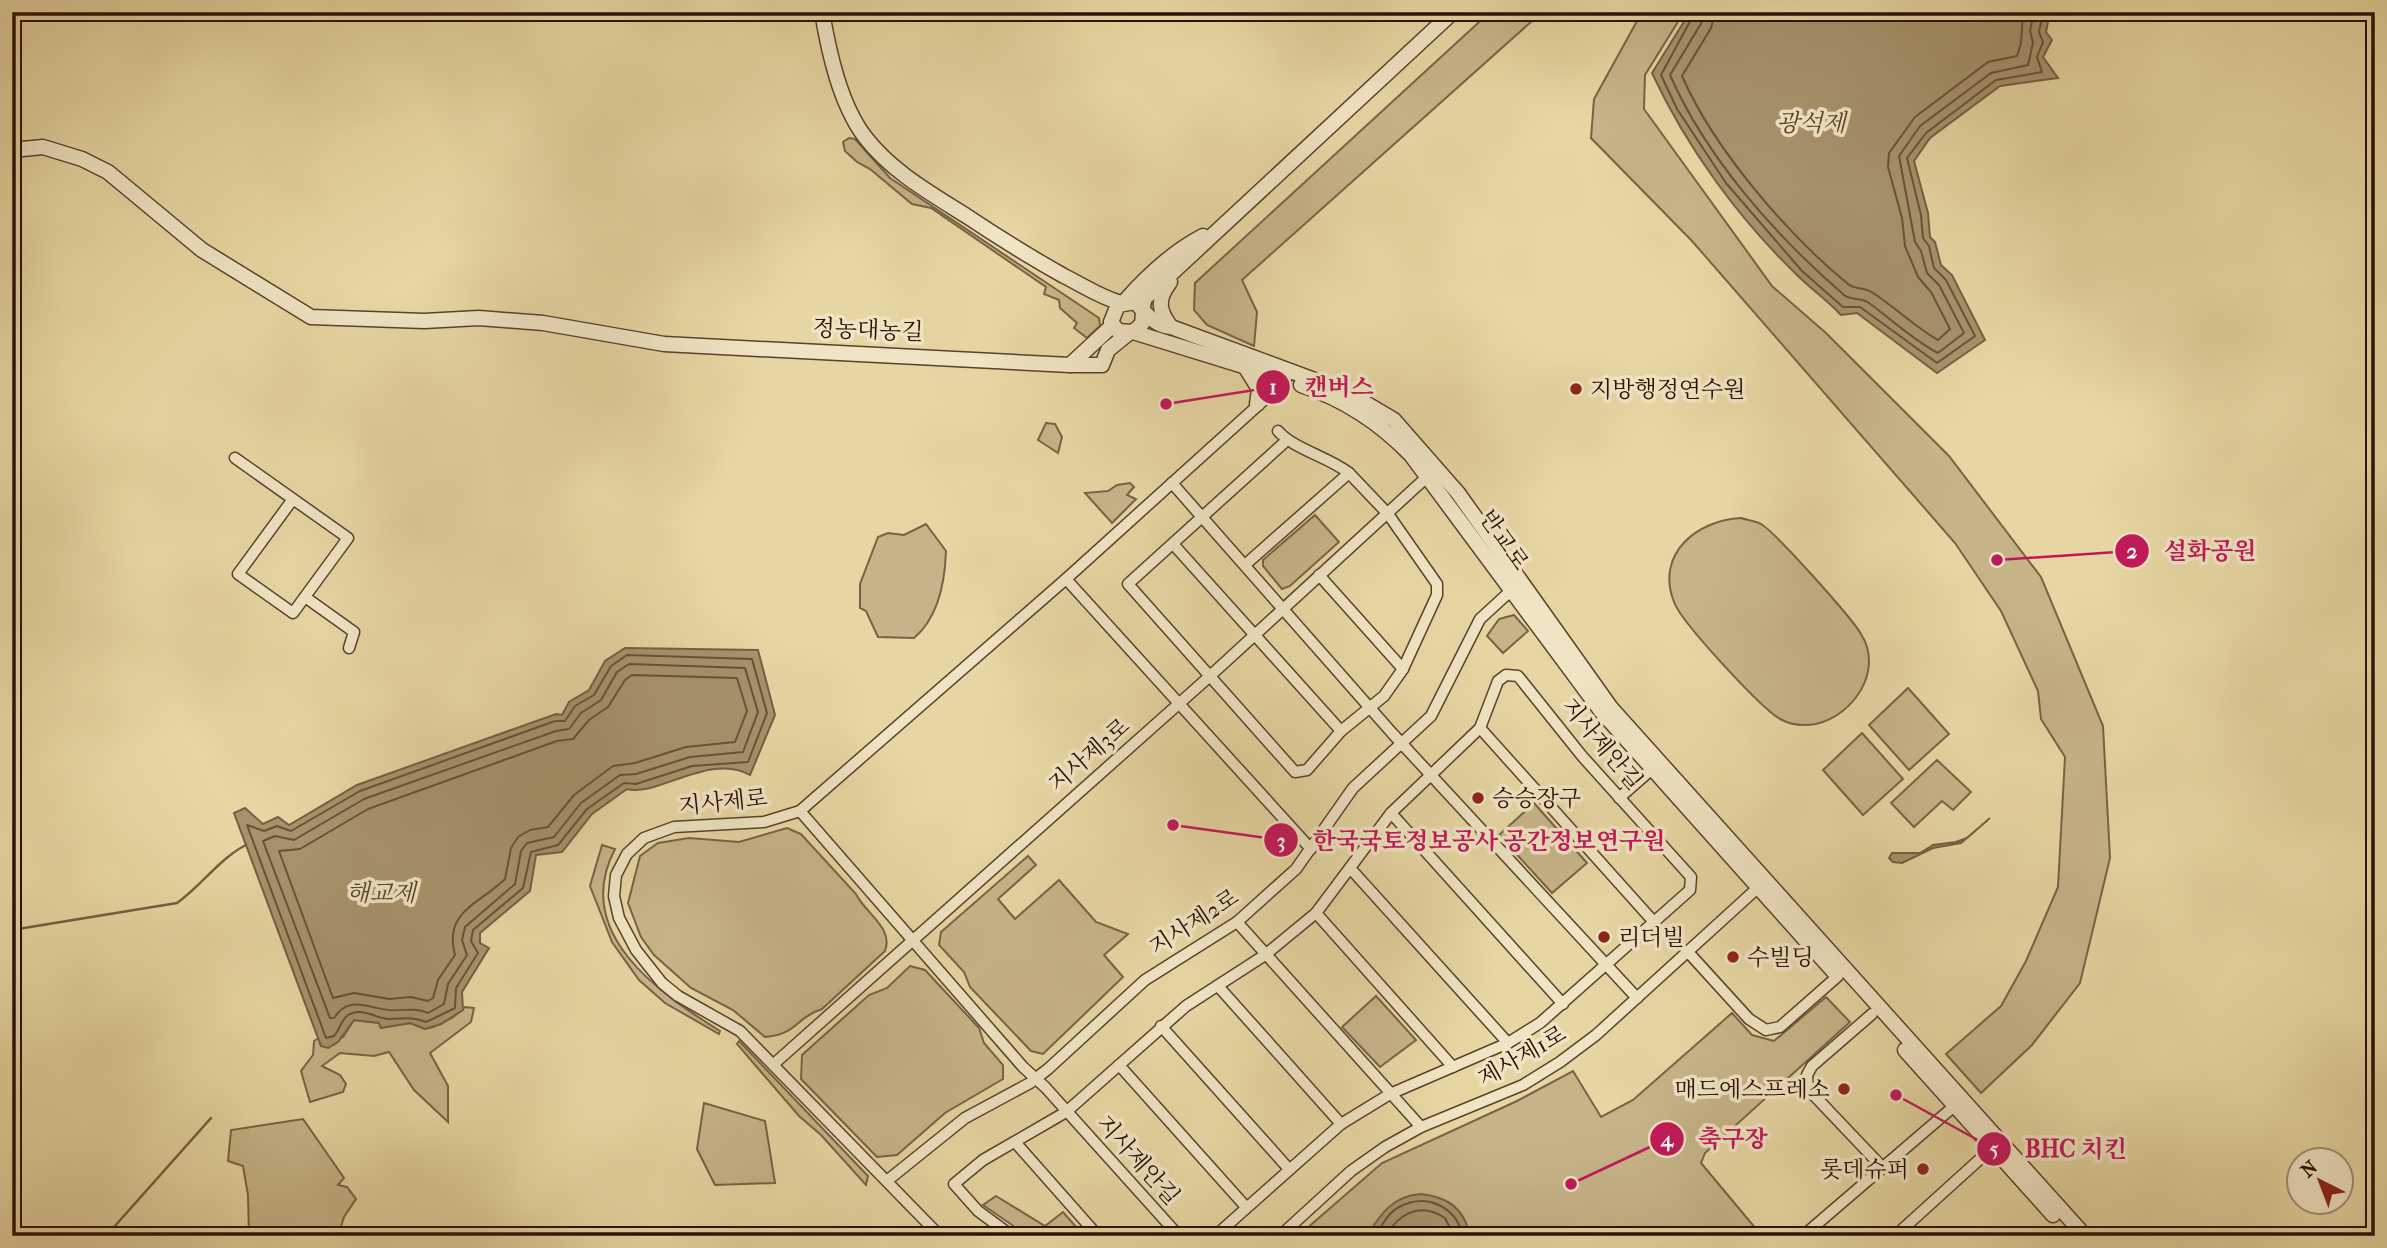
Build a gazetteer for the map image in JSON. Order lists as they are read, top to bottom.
{
  "streets": {
    "street": [
      "정농대농길",
      "반교로",
      "지사제안길",
      "지사제3로",
      "지사제로",
      "지사제2로",
      "제사제1로"
    ]
  },
  "crossings": [
    ["반교로", "지사제3로"],
    ["반교로", "지사제로"],
    ["반교로", "지사제2로"],
    ["반교로", "제사제1로"],
    ["지사제3로", "지사제로"],
    ["지사제로", "지사제2로"]
  ],
  "water": ["광석제", "해교제"],
  "places": [
    "지방행정연수원",
    "캔버스",
    "설화공원",
    "승승장구",
    "한국국토정보공사 공간정보연구원",
    "리더빌",
    "수빌딩",
    "매드에스프레소",
    "BHC 치킨",
    "롯데슈퍼",
    "축구장"
  ],
  "north": "top left"
}
